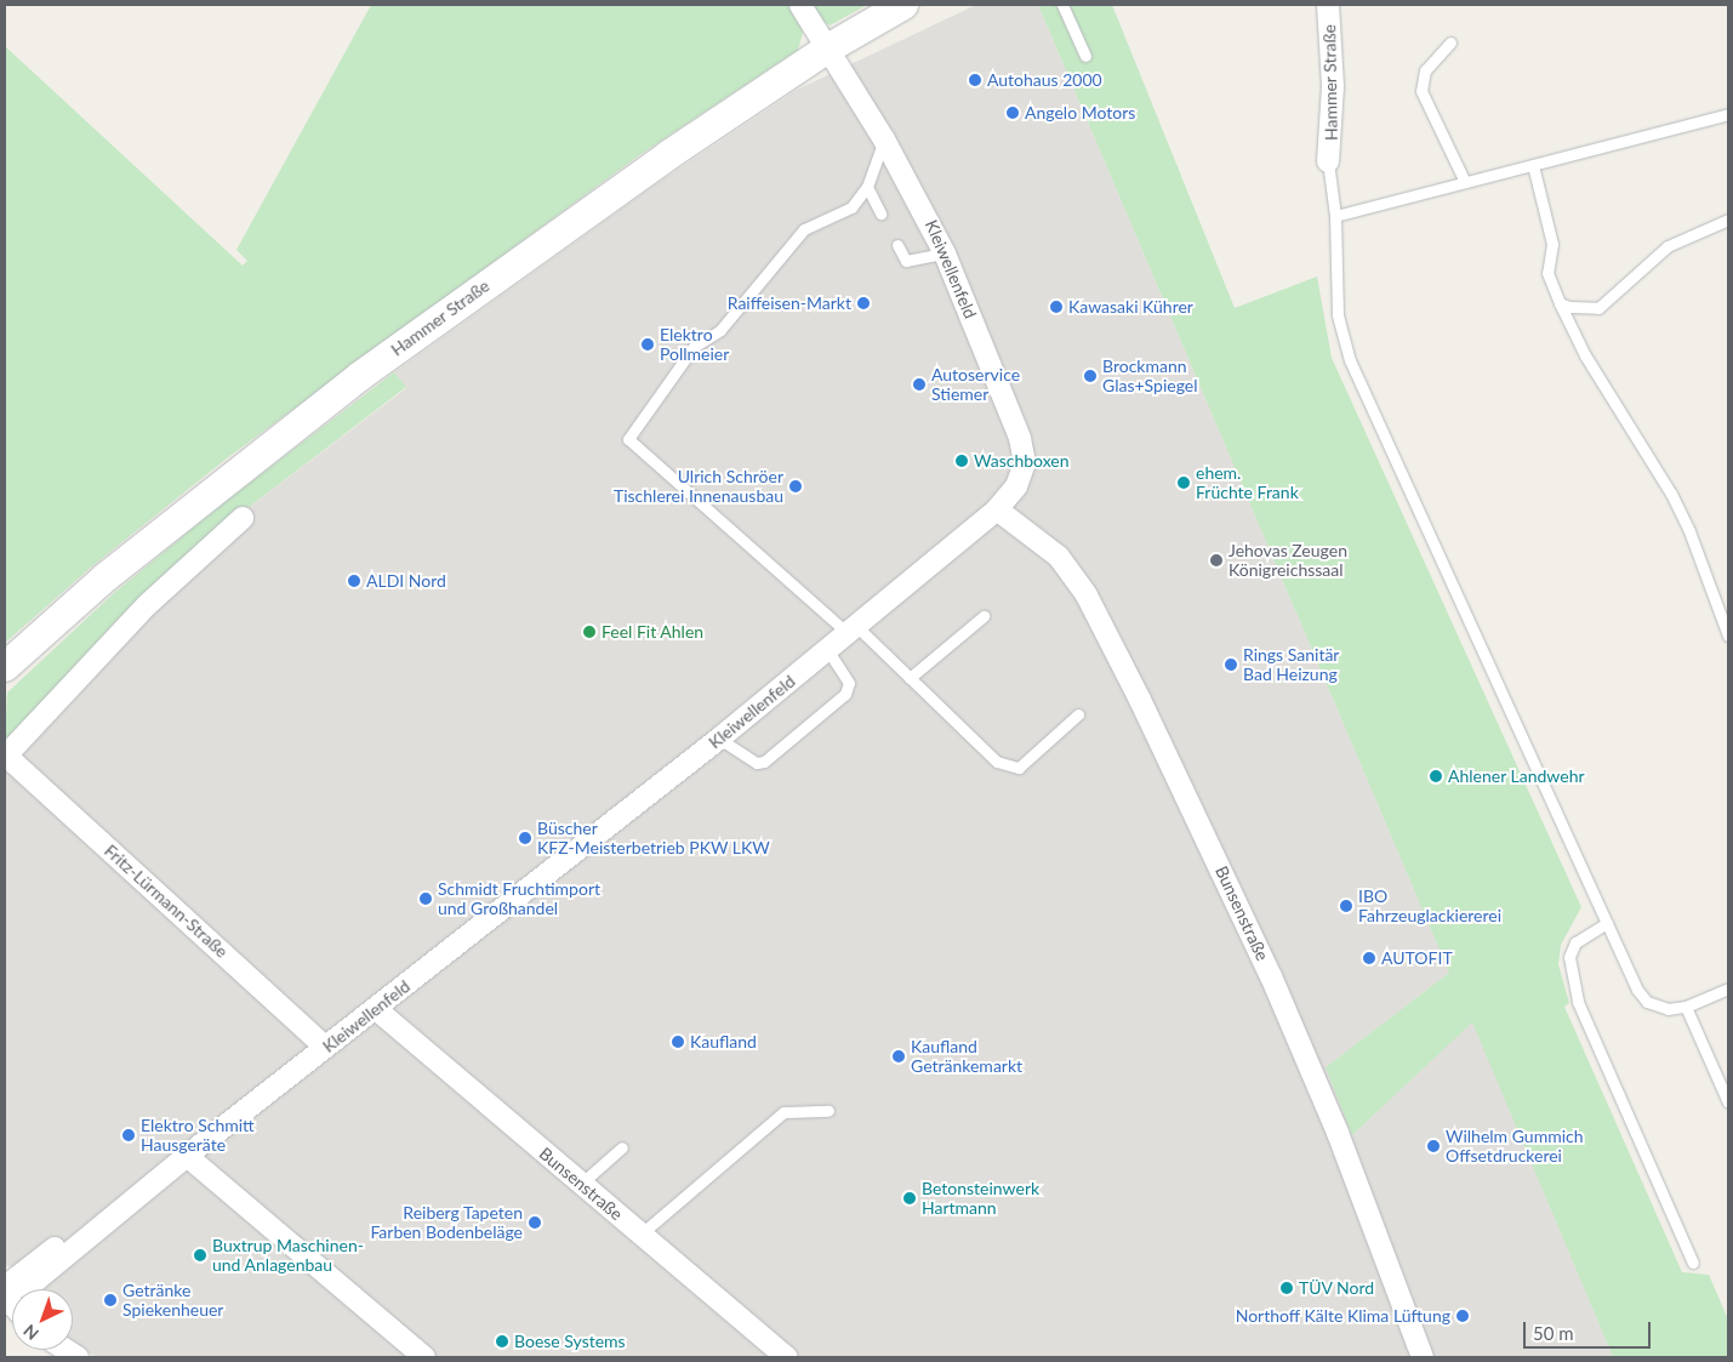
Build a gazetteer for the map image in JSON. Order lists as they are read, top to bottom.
{
  "streets": {
    "main road": ["Hammer Straße"],
    "street": ["Kleiwellenfeld", "Fritz-Lürmann-Straße", "Bunsenstraße"]
  },
  "crossings": [
    ["Hammer Straße", "Kleiwellenfeld"],
    ["Kleiwellenfeld", "Fritz-Lürmann-Straße"],
    ["Kleiwellenfeld", "Bunsenstraße"]
  ],
  "places": [
    "Autohaus 2000",
    "Angelo Motors",
    "Raiffeisen-Markt",
    "Kawasaki Kührer",
    "Elektro Pollmeier",
    "Brockmann Glas+Spiegel",
    "Autoservice Stiemer",
    "Waschboxen",
    "ehem. Früchte Frank",
    "Ulrich Schröer Tischlerei Innenausbau",
    "Jehovas Zeugen Königreichssaal",
    "ALDI Nord",
    "Feel Fit Ahlen",
    "Rings Sanitär Bad Heizung",
    "Ahlener Landwehr",
    "Büscher KFZ-Meisterbetrieb PKW LKW",
    "Schmidt Fruchtimport und Großhandel",
    "IBO Fahrzeuglackiererei",
    "AUTOFIT",
    "Kaufland",
    "Kaufland Getränkemarkt",
    "Elektro Schmitt Hausgeräte",
    "Wilhelm Gummich Offsetdruckerei",
    "Betonsteinwerk Hartmann",
    "Reiberg Tapeten Farben Bodenbeläge",
    "Buxtrup Maschinen- und Anlagenbau",
    "TÜV Nord",
    "Getränke Spiekenheuer",
    "Northoff Kälte Klima Lüftung",
    "Boese Systems"
  ],
  "scale_bar": "50 m",
  "north": "bottom left"
}
